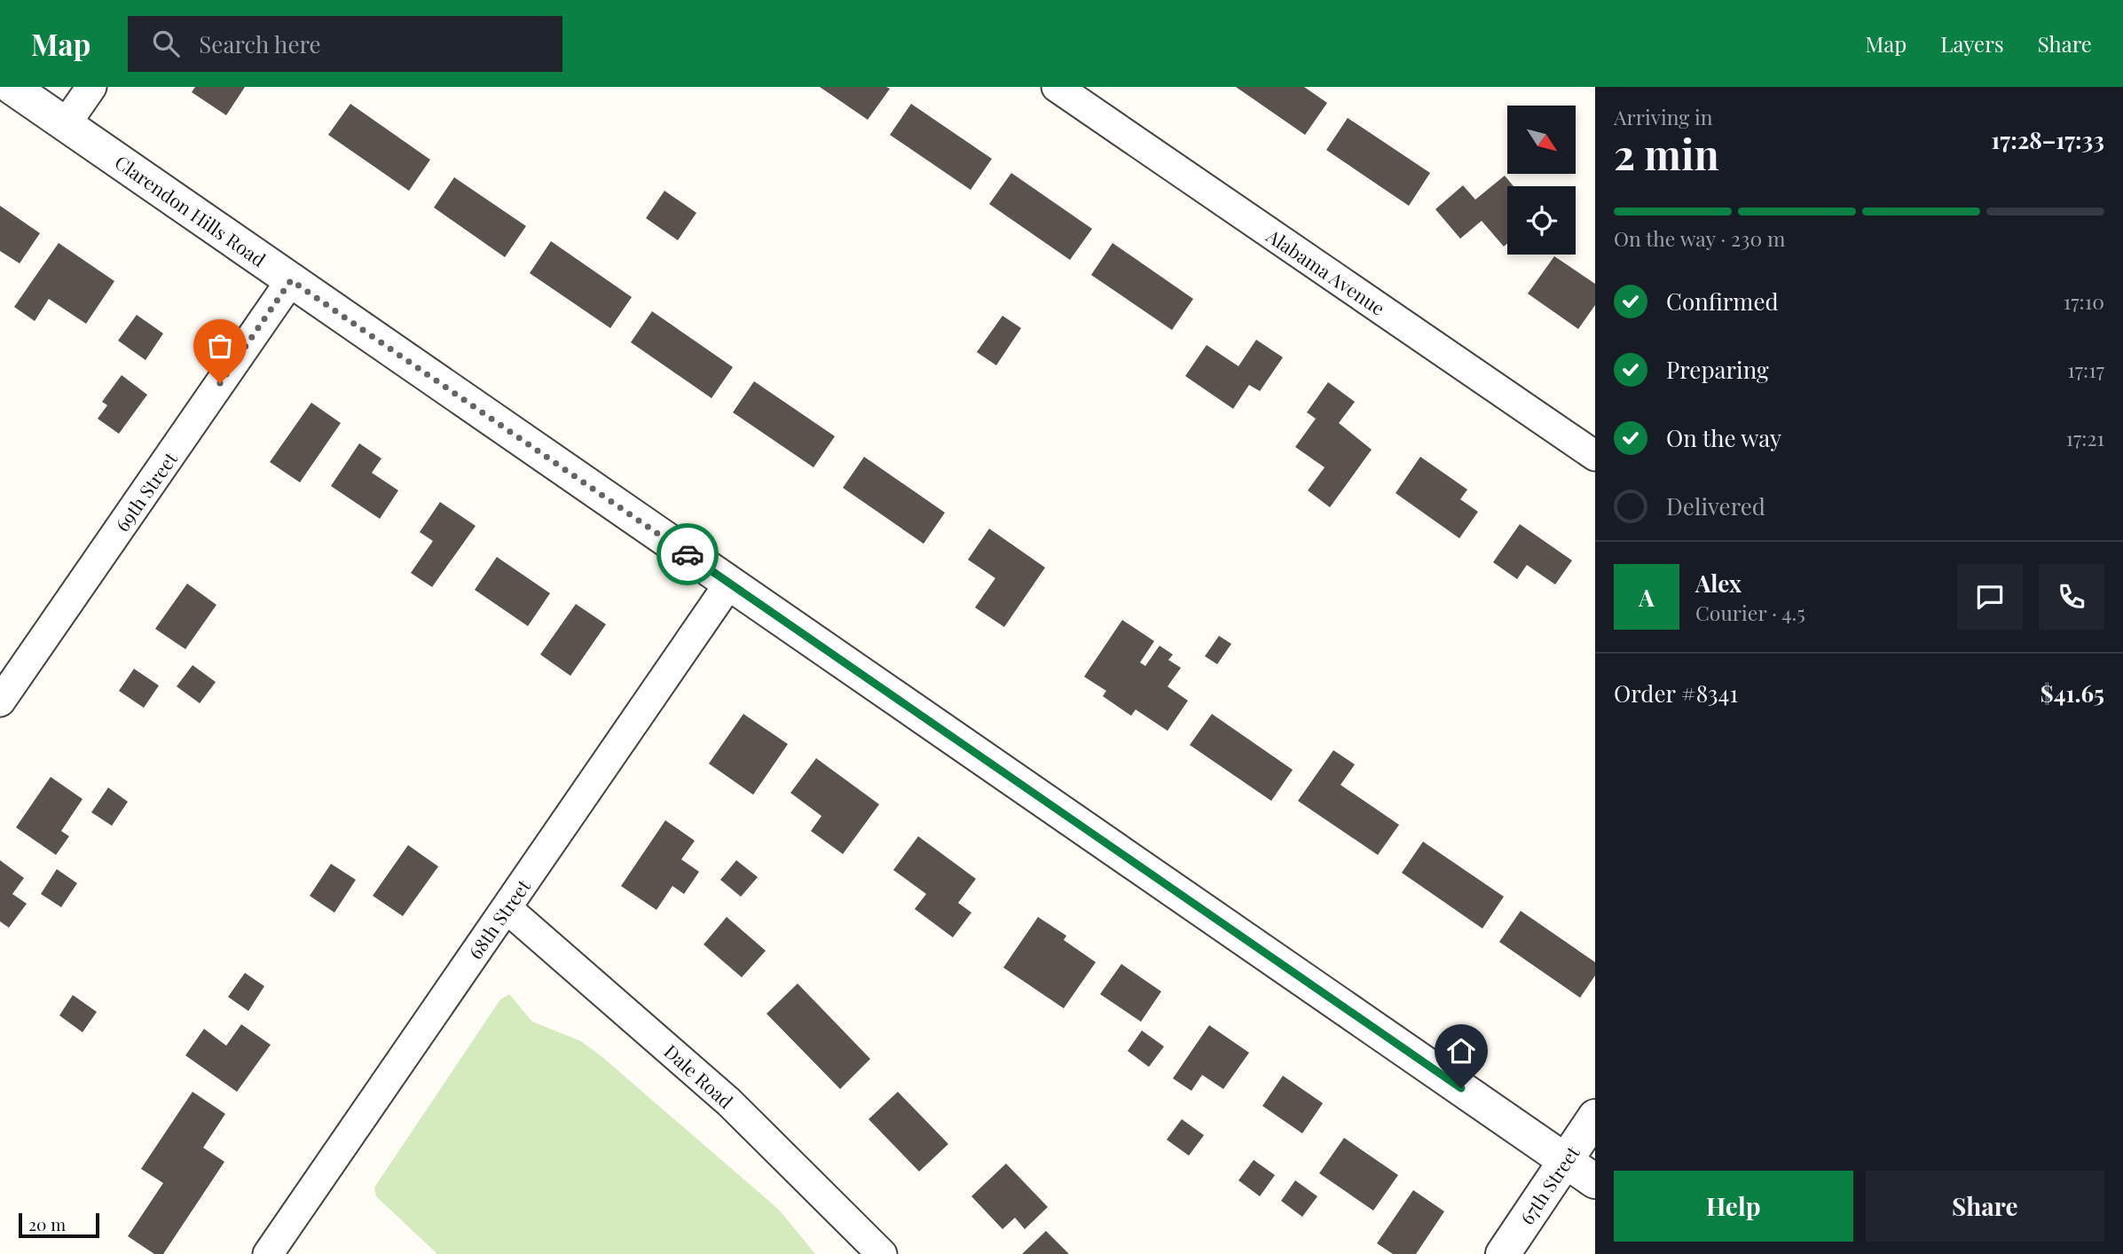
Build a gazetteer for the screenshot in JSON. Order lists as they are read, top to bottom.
{
  "streets": {
    "street": [
      "Clarendon Hills Road",
      "Alabama Avenue",
      "69th Street",
      "68th Street",
      "Dale Road",
      "67th Street"
    ]
  },
  "crossings": [
    ["Clarendon Hills Road", "69th Street"],
    ["Clarendon Hills Road", "68th Street"],
    ["Clarendon Hills Road", "67th Street"],
    ["68th Street", "Dale Road"]
  ],
  "scale_bar": "20 m",
  "north": "bottom right",
  "page": {
    "header": "Map",
    "search": "Search here",
    "nav": ["Map", "Layers", "Share"],
    "heading": ["2 min", "Arriving in", "17:28–17:33"],
    "panel": [
      "Alex",
      "Courier · 4.5",
      "Order #8341",
      "$41.65"
    ],
    "bar": "On the way · 230 m",
    "list": [
      ["Confirmed", "17:10"],
      ["Preparing", "17:17"],
      ["On the way", "17:21"],
      "Delivered"
    ],
    "round": "A",
    "buttons": ["Help", "Share"],
    "scale": "20 m"
  }
}
